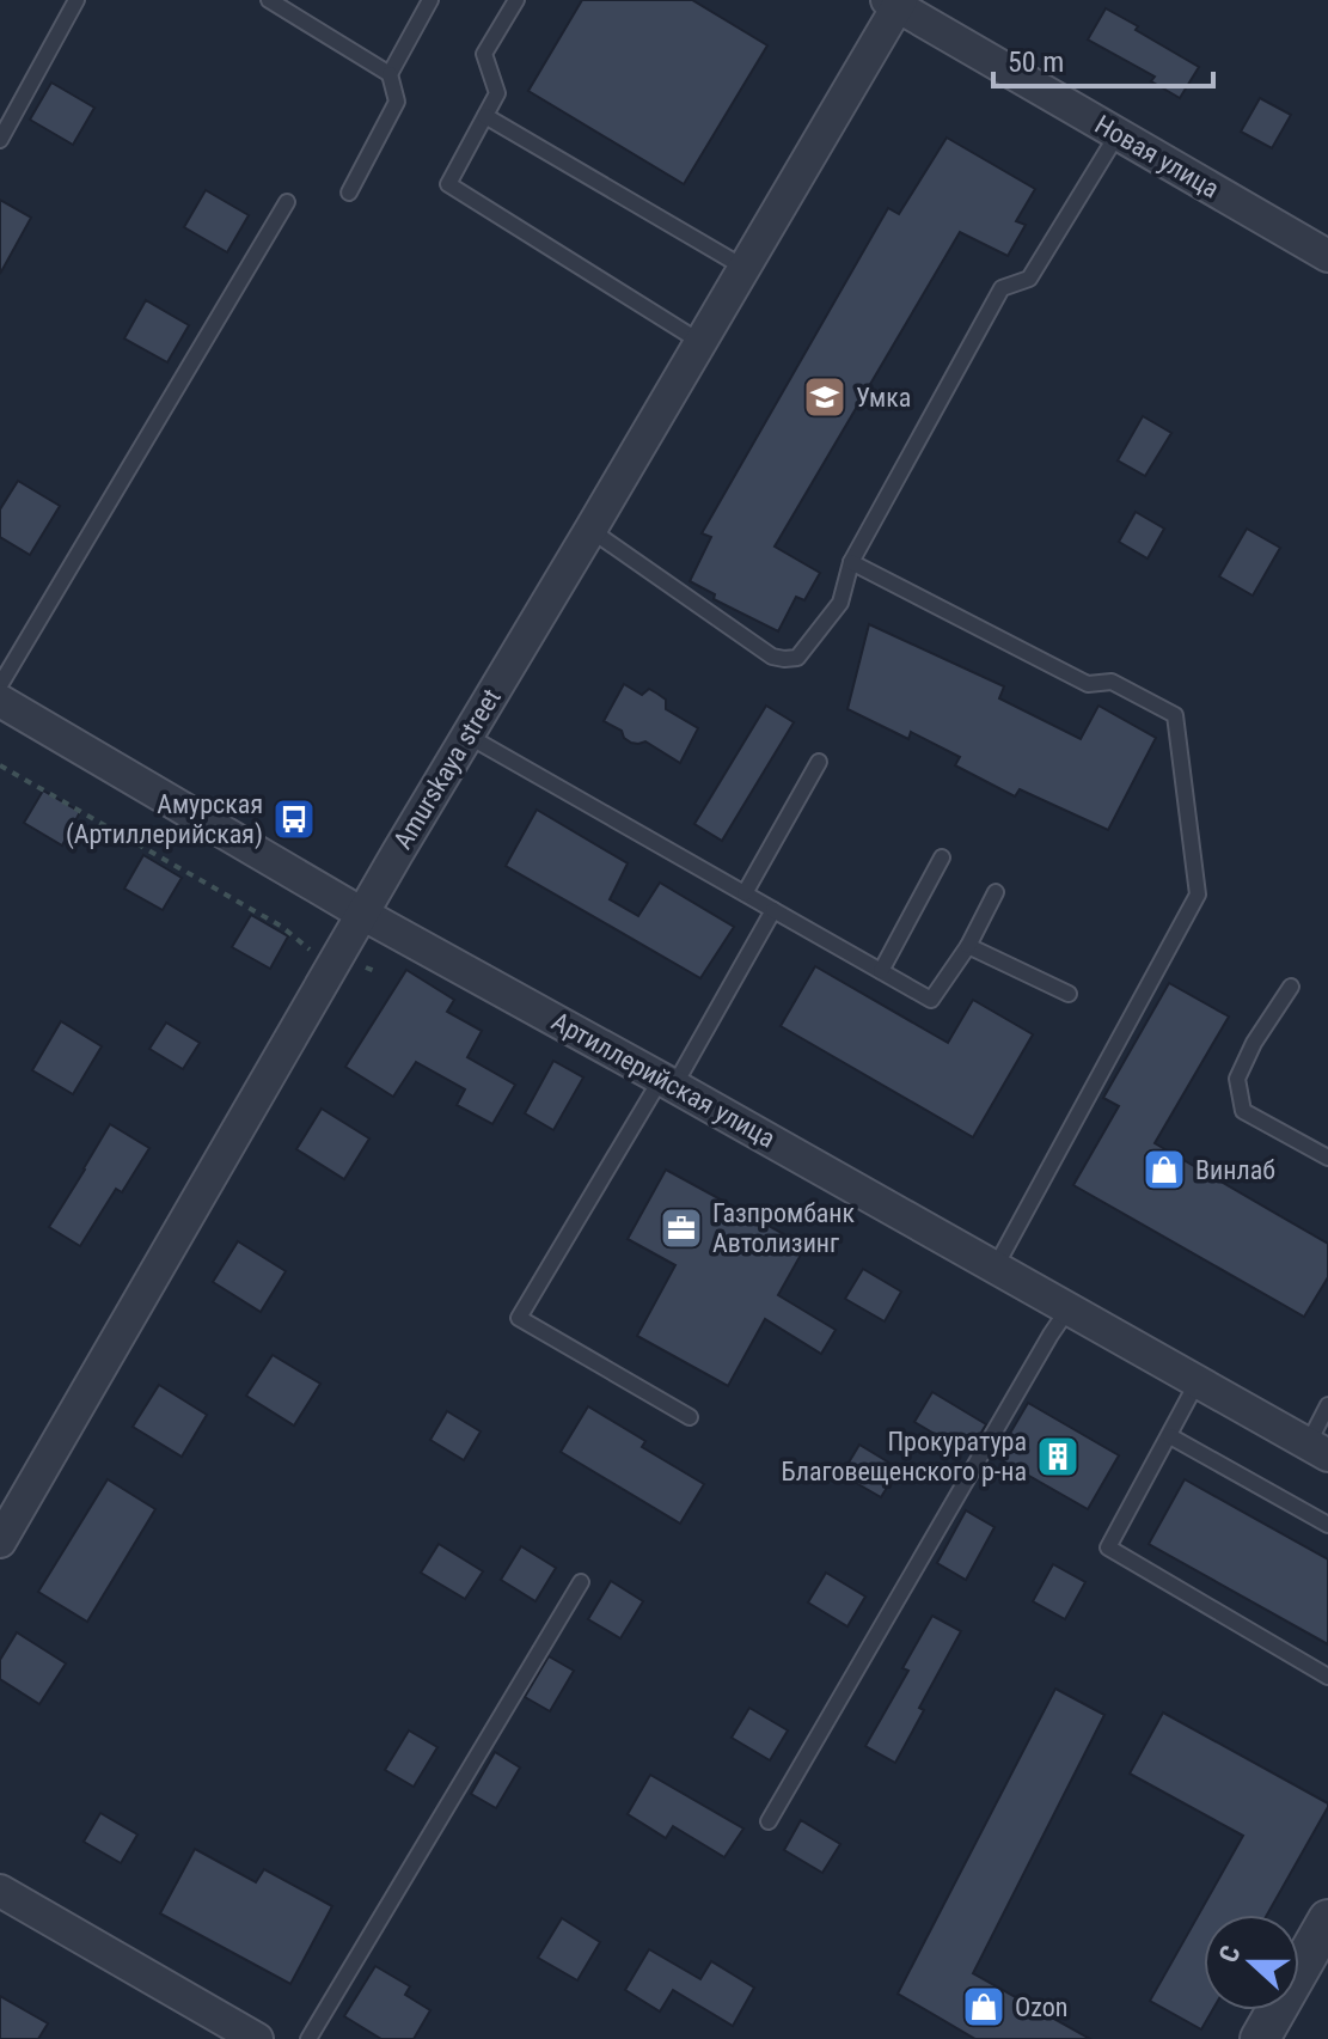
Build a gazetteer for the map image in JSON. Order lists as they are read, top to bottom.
{
  "streets": {
    "street": ["Новая улица", "Amurskaya street", "Артиллерийская улица"]
  },
  "crossings": [
    ["Новая улица", "Amurskaya street"],
    ["Amurskaya street", "Артиллерийская улица"]
  ],
  "places": {
    "school or university": ["Умка"],
    "bus stop": ["Амурская (Артиллерийская)"],
    "shop": ["Винлаб", "Ozon"],
    "office": ["Газпромбанк Автолизинг"],
    "building": ["Прокуратура Благовещенского р-на"]
  },
  "scale_bar": "50 m",
  "north": "left"
}
